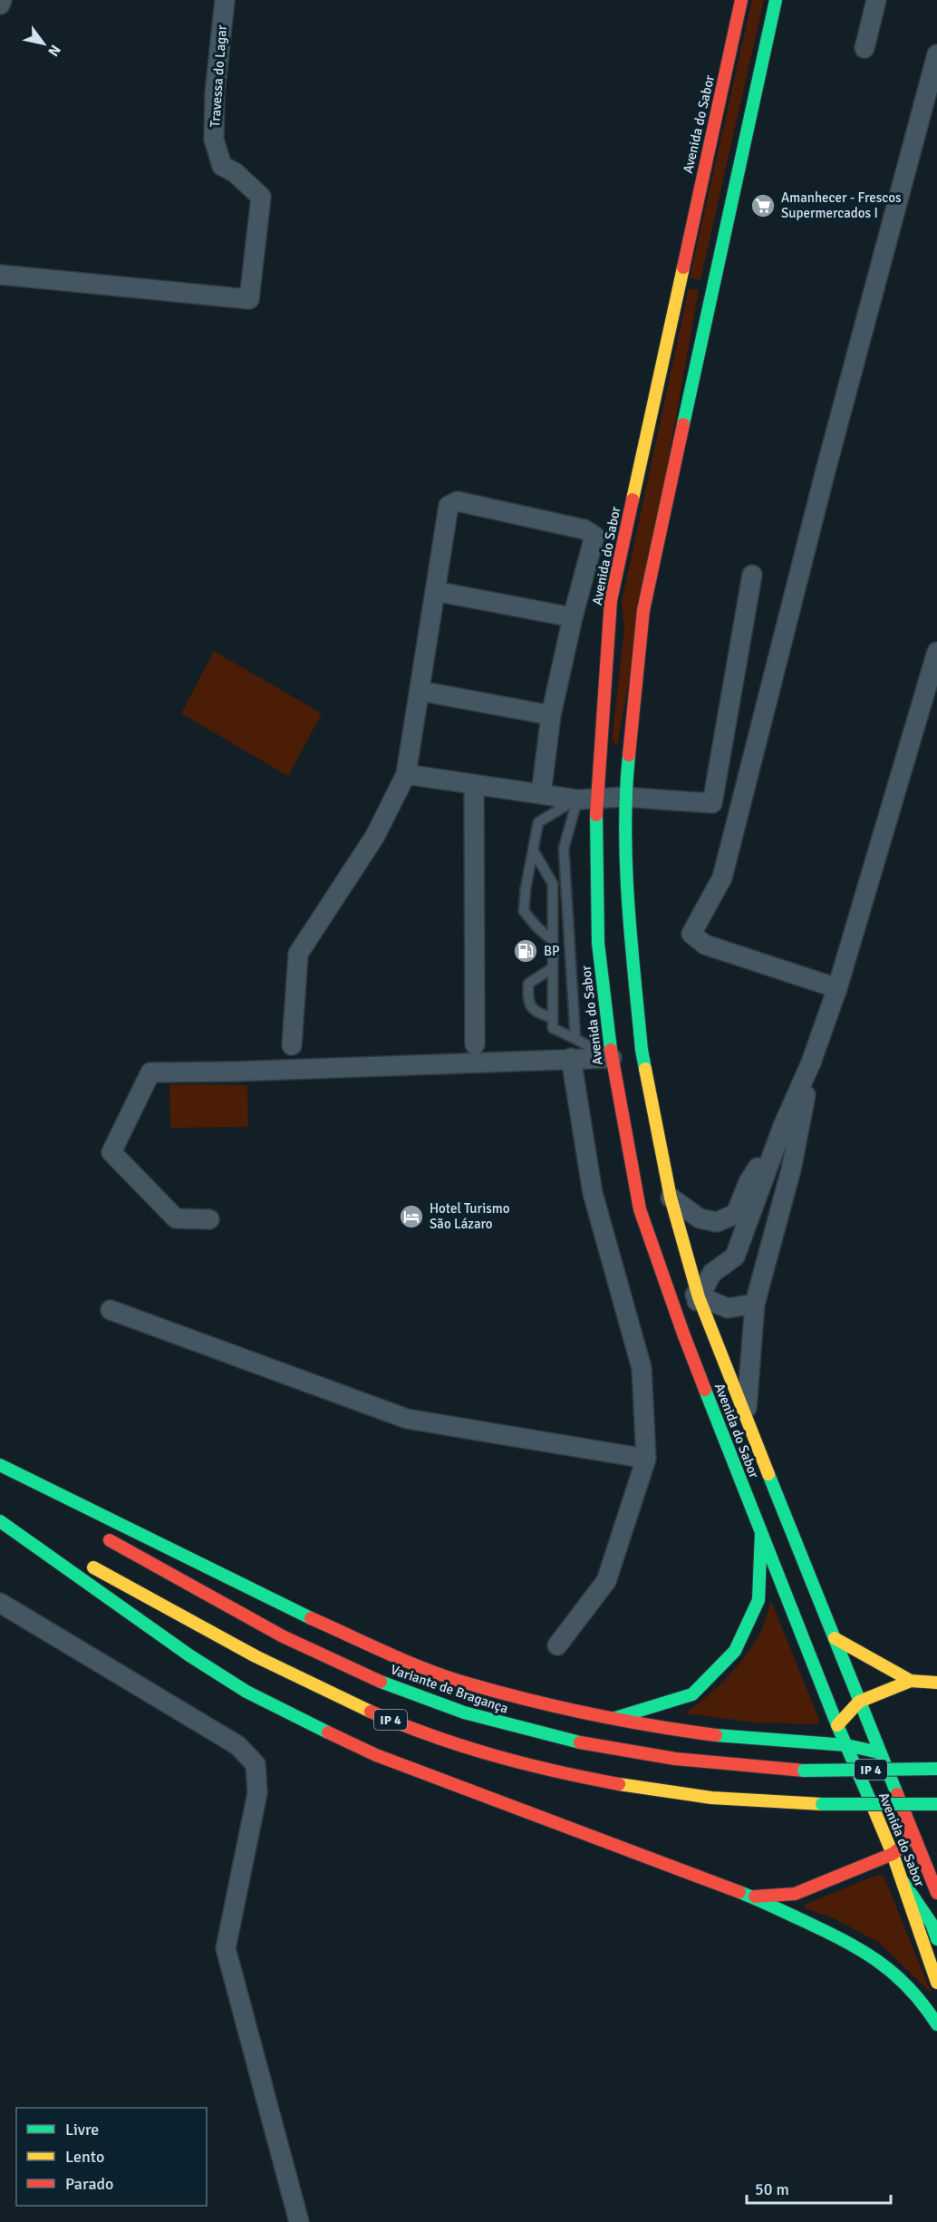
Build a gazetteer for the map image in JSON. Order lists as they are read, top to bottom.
{
  "streets": {
    "main road": ["Avenida do Sabor", "Variante de Bragança", "IP 4"],
    "street": ["Travessa do Lagar"]
  },
  "places": {
    "supermarket": ["Amanhecer - Frescos Supermercados I"],
    "fuel station": ["BP"],
    "hotel": ["Hotel Turismo São Lázaro"]
  },
  "legend": ["Livre", "Lento", "Parado"],
  "scale_bar": "50 m",
  "north": "bottom right"
}
